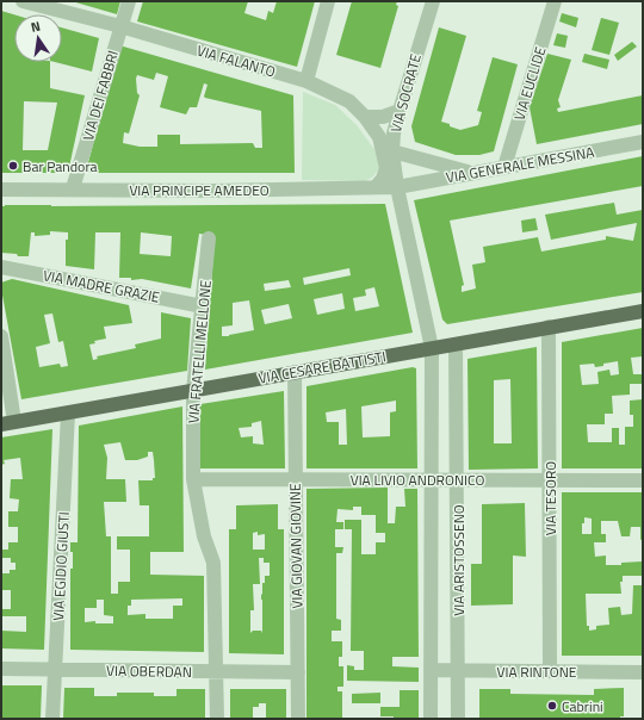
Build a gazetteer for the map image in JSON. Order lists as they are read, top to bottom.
{
  "streets": {
    "main road": ["VIA CESARE BATTISTI"],
    "street": [
      "VIA FALANTO",
      "VIA EUCLIDE",
      "VIA SOCRATE",
      "VIA DEI FABBRI",
      "VIA GENERALE MESSINA",
      "VIA PRINCIPE AMEDEO",
      "VIA MADRE GRAZIE",
      "VIA FRATELLI MELLONE",
      "VIA LIVIO ANDRONICO",
      "VIA TESORO",
      "VIA GIOVAN GIOVINE",
      "VIA ARISTOSSENO",
      "VIA EGIDIO GIUSTI",
      "VIA OBERDAN",
      "VIA RINTONE"
    ]
  },
  "crossings": [
    ["VIA FALANTO", "VIA DEI FABBRI"],
    ["VIA FALANTO", "VIA PRINCIPE AMEDEO"],
    ["VIA EUCLIDE", "VIA GENERALE MESSINA"],
    ["VIA SOCRATE", "VIA GENERALE MESSINA"],
    ["VIA SOCRATE", "VIA PRINCIPE AMEDEO"],
    ["VIA DEI FABBRI", "VIA PRINCIPE AMEDEO"],
    ["VIA GENERALE MESSINA", "VIA PRINCIPE AMEDEO"],
    ["VIA MADRE GRAZIE", "VIA FRATELLI MELLONE"],
    ["VIA FRATELLI MELLONE", "VIA CESARE BATTISTI"],
    ["VIA FRATELLI MELLONE", "VIA LIVIO ANDRONICO"],
    ["VIA FRATELLI MELLONE", "VIA OBERDAN"],
    ["VIA CESARE BATTISTI", "VIA TESORO"],
    ["VIA CESARE BATTISTI", "VIA GIOVAN GIOVINE"],
    ["VIA CESARE BATTISTI", "VIA ARISTOSSENO"],
    ["VIA CESARE BATTISTI", "VIA EGIDIO GIUSTI"],
    ["VIA LIVIO ANDRONICO", "VIA TESORO"],
    ["VIA LIVIO ANDRONICO", "VIA GIOVAN GIOVINE"],
    ["VIA LIVIO ANDRONICO", "VIA ARISTOSSENO"],
    ["VIA TESORO", "VIA RINTONE"],
    ["VIA GIOVAN GIOVINE", "VIA OBERDAN"],
    ["VIA ARISTOSSENO", "VIA RINTONE"],
    ["VIA EGIDIO GIUSTI", "VIA OBERDAN"]
  ],
  "places": ["Bar Pandora", "Cabrini"],
  "north": "top"
}
